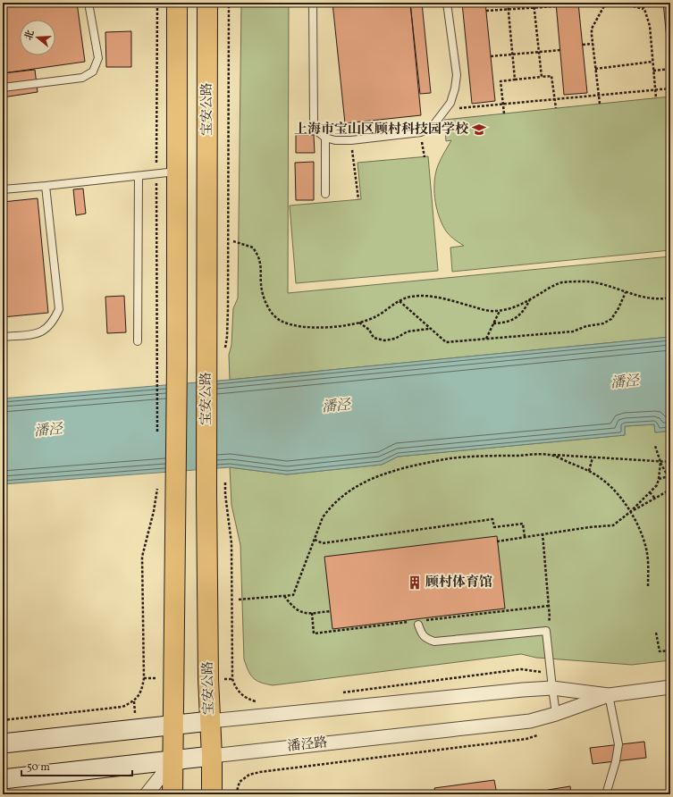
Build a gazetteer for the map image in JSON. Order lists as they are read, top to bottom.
{
  "streets": {
    "main road": ["宝安公路", "潘泾路"]
  },
  "crossings": [
    ["宝安公路", "潘泾路"]
  ],
  "water": ["潘泾"],
  "places": {
    "school or university": ["上海市宝山区顾村科技园学校"],
    "building": ["顾村体育馆"]
  },
  "scale_bar": "50 m",
  "north": "left"
}
